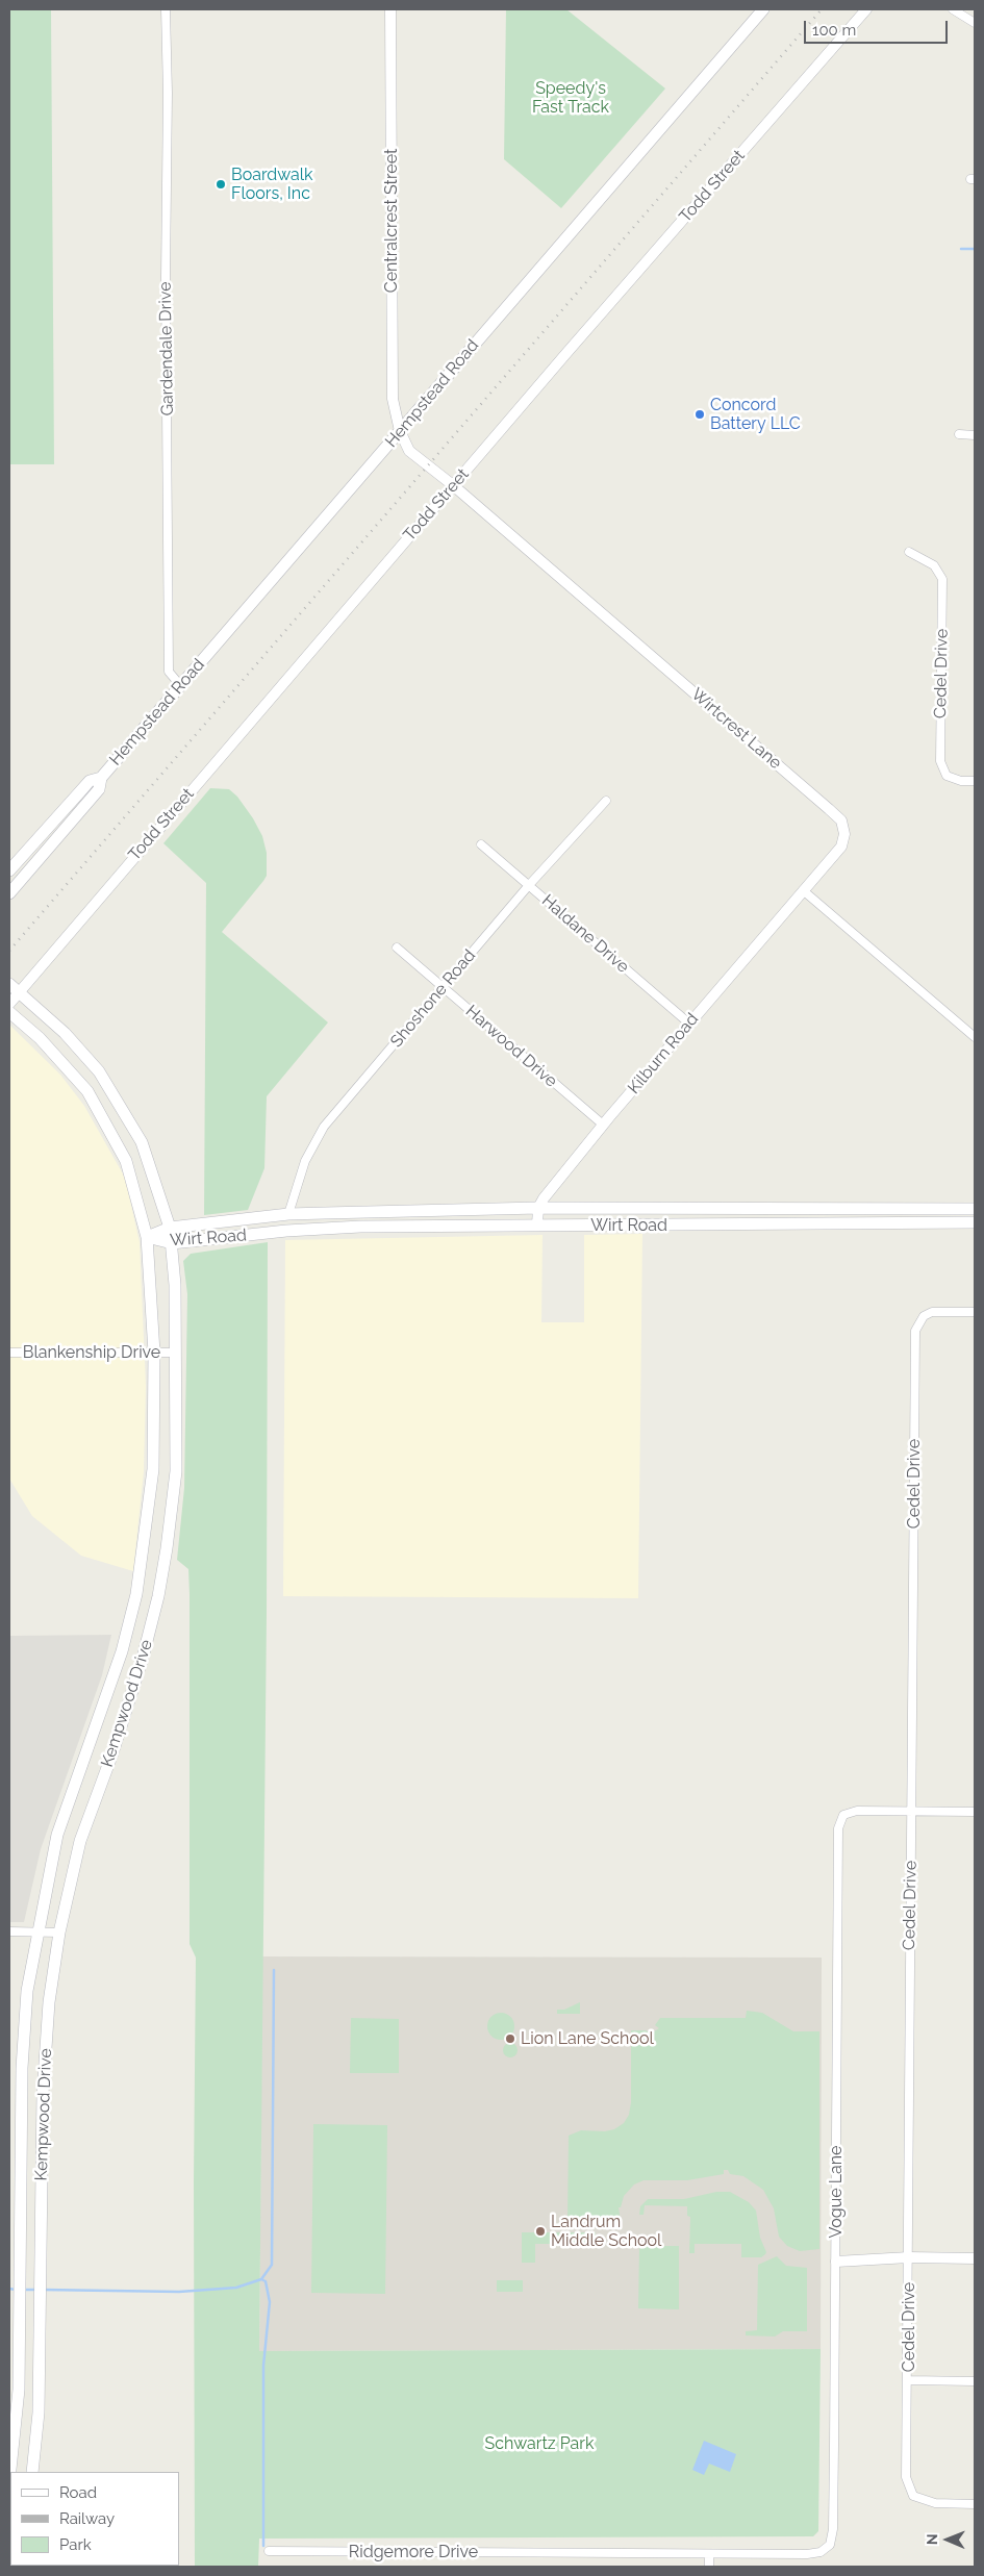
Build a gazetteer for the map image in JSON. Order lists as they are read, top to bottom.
{
  "streets": {
    "main road": ["Hempstead Road", "Wirt Road", "Kempwood Drive"],
    "street": [
      "Todd Street",
      "Centralcrest Street",
      "Gardendale Drive",
      "Cedel Drive",
      "Wirtcrest Lane",
      "Haldane Drive",
      "Shoshone Road",
      "Harwood Drive",
      "Kilburn Road",
      "Blankenship Drive",
      "Vogue Lane",
      "Ridgemore Drive"
    ]
  },
  "crossings": [
    ["Todd Street", "Wirtcrest Lane"],
    ["Todd Street", "Kempwood Drive"],
    ["Centralcrest Street", "Hempstead Road"],
    ["Centralcrest Street", "Wirtcrest Lane"],
    ["Gardendale Drive", "Hempstead Road"],
    ["Hempstead Road", "Wirtcrest Lane"],
    ["Cedel Drive", "Vogue Lane"],
    ["Wirtcrest Lane", "Kilburn Road"],
    ["Haldane Drive", "Shoshone Road"],
    ["Haldane Drive", "Kilburn Road"],
    ["Shoshone Road", "Harwood Drive"],
    ["Shoshone Road", "Wirt Road"],
    ["Harwood Drive", "Kilburn Road"],
    ["Kilburn Road", "Wirt Road"],
    ["Wirt Road", "Kempwood Drive"],
    ["Blankenship Drive", "Kempwood Drive"],
    ["Vogue Lane", "Ridgemore Drive"]
  ],
  "parks": ["Speedy's Fast Track", "Schwartz Park"],
  "places": [
    "Boardwalk Floors, Inc",
    "Concord Battery LLC",
    "Lion Lane School",
    "Landrum Middle School"
  ],
  "legend": ["Road", "Railway", "Park"],
  "scale_bar": "100 m",
  "north": "left"
}
